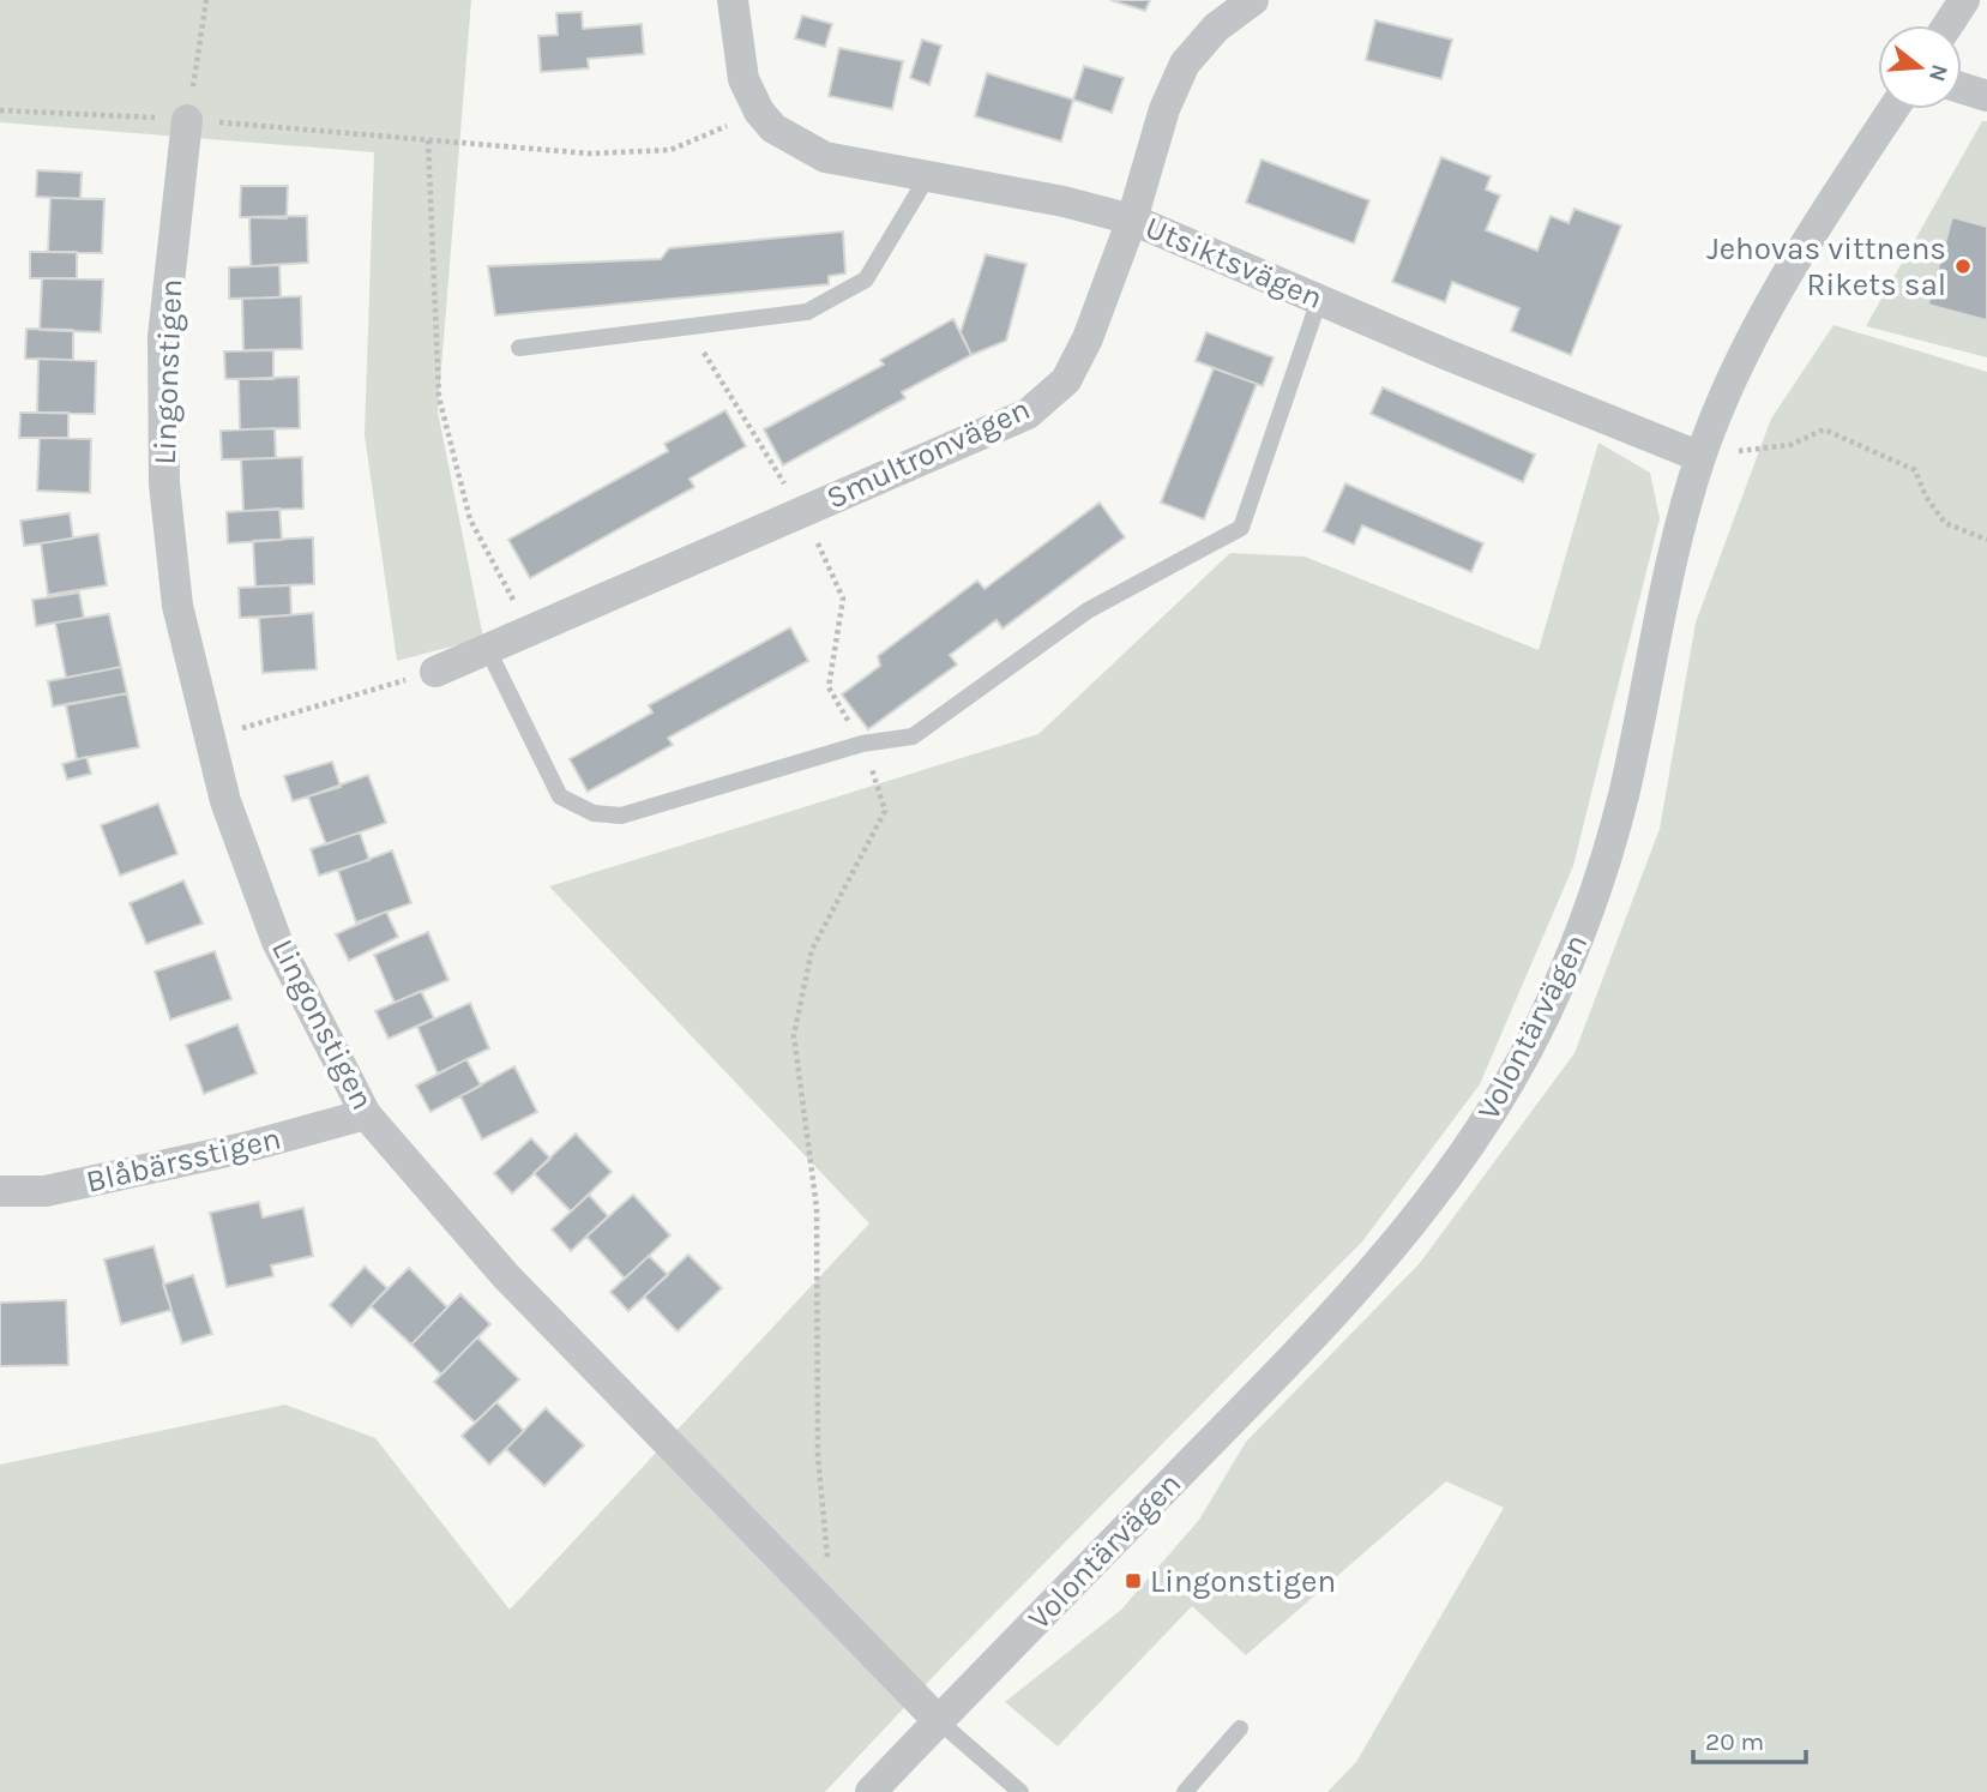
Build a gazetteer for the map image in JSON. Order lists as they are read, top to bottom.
{
  "streets": {
    "street": [
      "Utsiktsvägen",
      "Lingonstigen",
      "Smultronvägen",
      "Volontärvägen",
      "Blåbärsstigen"
    ]
  },
  "crossings": [
    ["Utsiktsvägen", "Smultronvägen"],
    ["Utsiktsvägen", "Volontärvägen"],
    ["Lingonstigen", "Volontärvägen"],
    ["Lingonstigen", "Blåbärsstigen"]
  ],
  "places": {
    "other": ["Jehovas vittnens Rikets sal"],
    "transit": ["Lingonstigen"]
  },
  "scale_bar": "20 m",
  "north": "right"
}
